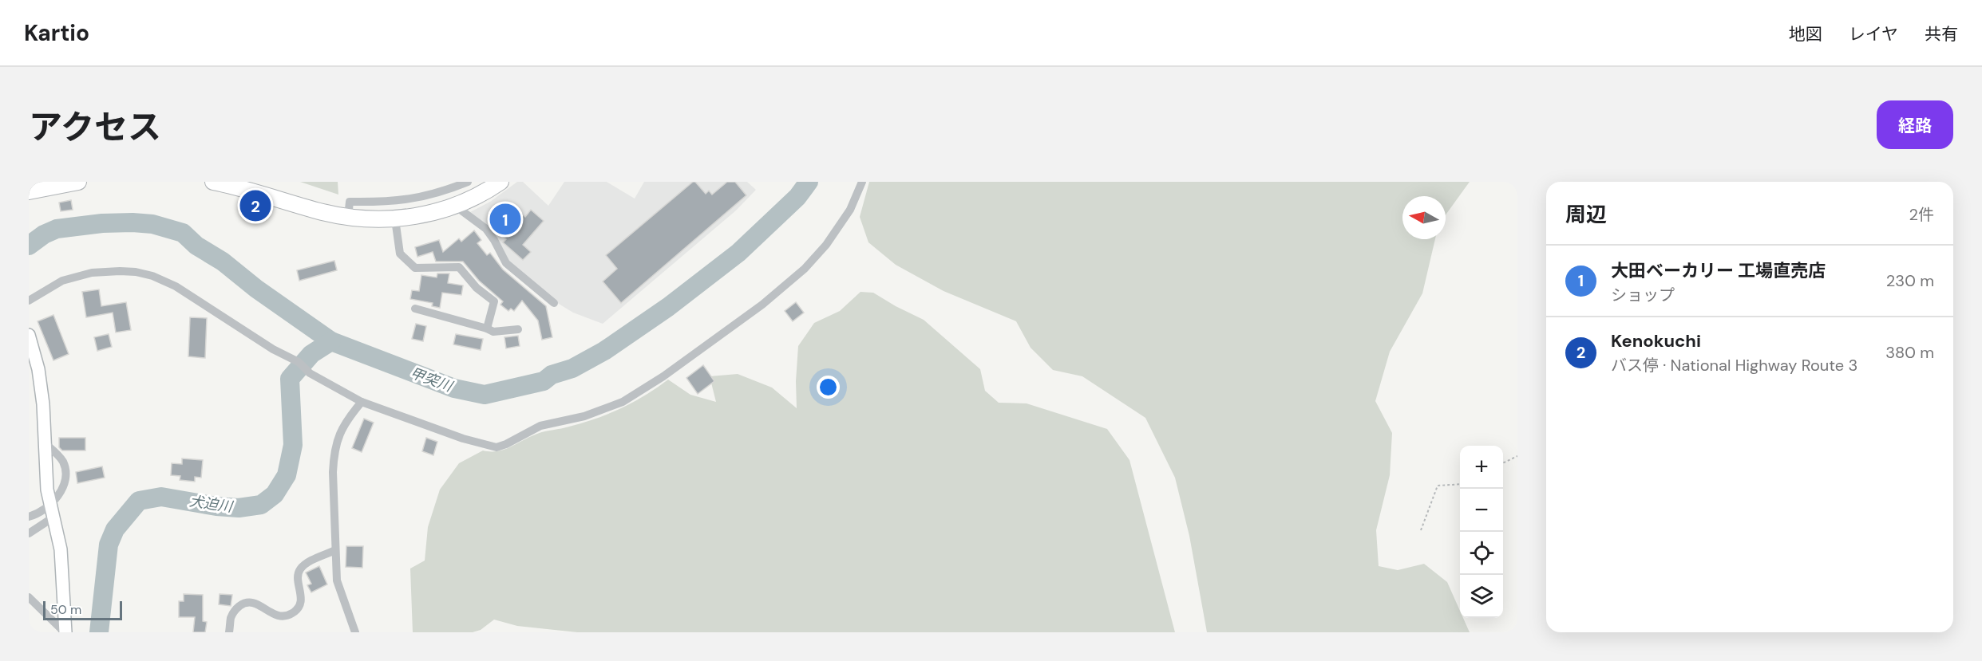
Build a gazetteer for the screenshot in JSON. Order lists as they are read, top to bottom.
{
  "water": ["甲突川", "犬迫川"],
  "scale_bar": "50 m",
  "north": "left",
  "page": {
    "header": "Kartio",
    "nav": ["地図", "レイヤ", "共有"],
    "title": "アクセス",
    "buttons": "経路",
    "heading": ["周辺", "2件"],
    "pins": ["2", "1"],
    "list": [
      {
        "mark": "1",
        "name": "大田ベーカリー 工場直売店",
        "note": "ショップ",
        "value": "230 m"
      },
      {
        "mark": "2",
        "name": "Kenokuchi",
        "note": "バス停 · National Highway Route 3",
        "value": "380 m"
      }
    ],
    "map_buttons": ["+", "−"],
    "scale": "50 m"
  }
}
